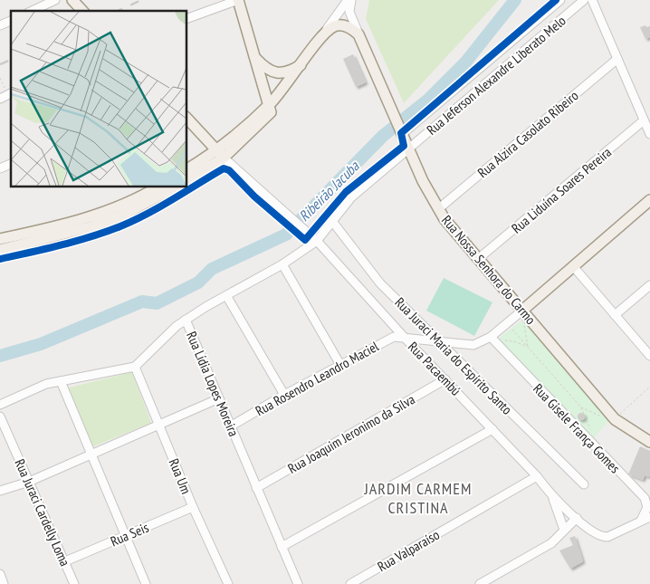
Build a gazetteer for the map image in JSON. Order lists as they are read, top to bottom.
{
  "streets": {
    "main road": ["Rua Nossa Senhora do Carmo"],
    "street": [
      "Rua Jeferson Alexandre Liberato Melo",
      "Rua Alzira Casolato Ribeiro",
      "Rua Liduína Soares Pereira",
      "Rua Juraci Maria do Espírito Santo",
      "Rua Pacaembú",
      "Rua Rosendro Leandro Maciel",
      "Rua Lídia Lopes Moreira",
      "Rua Gisele França Gomes",
      "Rua Joaquim Jeronimo da Silva",
      "Rua Um",
      "Rua Juraci Cardelly Loma",
      "Rua Seis",
      "Rua Valparaíso"
    ]
  },
  "crossings": [
    ["Rua Jeferson Alexandre Liberato Melo", "Rua Nossa Senhora do Carmo"],
    ["Rua Jeferson Alexandre Liberato Melo", "Rua Lídia Lopes Moreira"],
    ["Rua Alzira Casolato Ribeiro", "Rua Nossa Senhora do Carmo"],
    ["Rua Liduína Soares Pereira", "Rua Nossa Senhora do Carmo"],
    ["Rua Nossa Senhora do Carmo", "Rua Lídia Lopes Moreira"],
    ["Rua Juraci Maria do Espírito Santo", "Rua Lídia Lopes Moreira"],
    ["Rua Pacaembú", "Rua Rosendro Leandro Maciel"],
    ["Rua Pacaembú", "Rua Lídia Lopes Moreira"],
    ["Rua Pacaembú", "Rua Gisele França Gomes"],
    ["Rua Pacaembú", "Rua Joaquim Jeronimo da Silva"],
    ["Rua Pacaembú", "Rua Valparaíso"],
    ["Rua Rosendro Leandro Maciel", "Rua Lídia Lopes Moreira"],
    ["Rua Lídia Lopes Moreira", "Rua Joaquim Jeronimo da Silva"],
    ["Rua Um", "Rua Seis"],
    ["Rua Juraci Cardelly Loma", "Rua Seis"]
  ],
  "districts": ["JARDIM CARMEM CRISTINA"],
  "water": ["Ribeirão Jacuba"]
}
